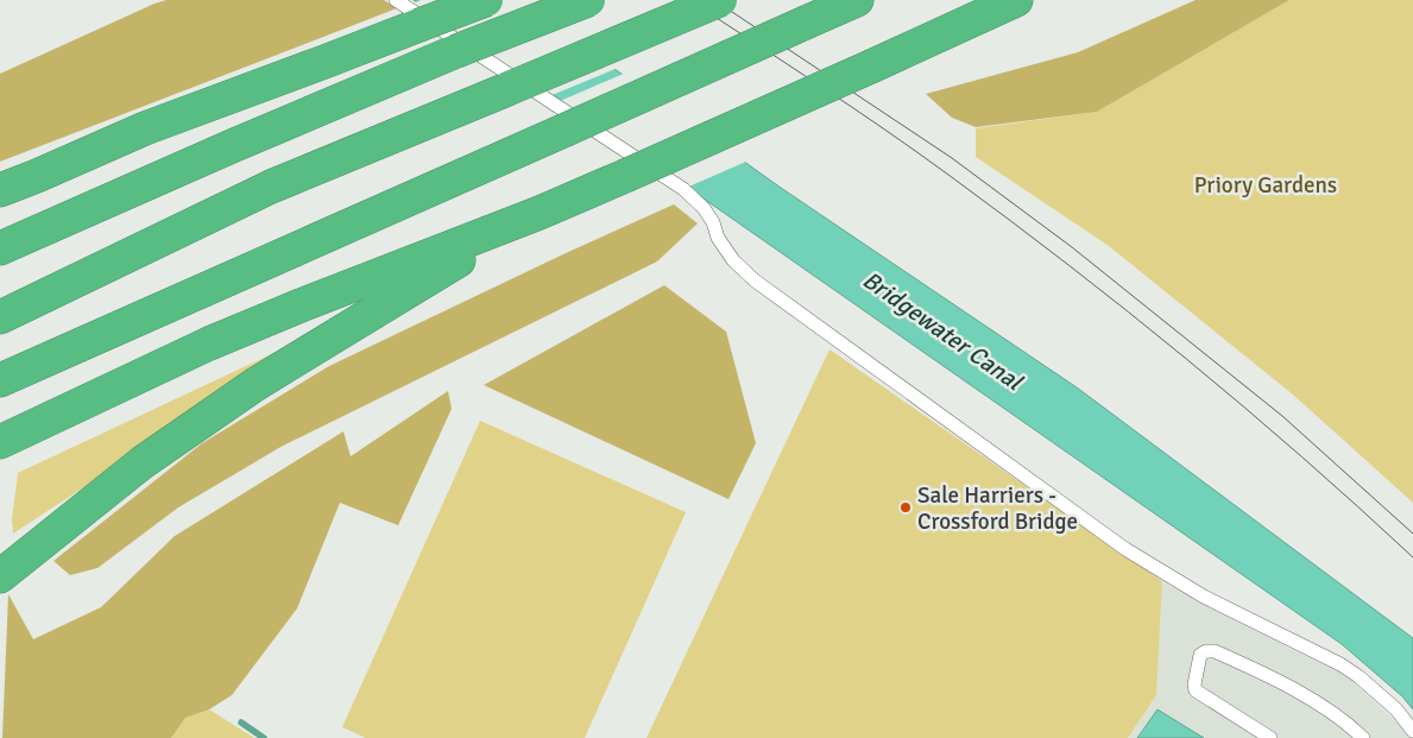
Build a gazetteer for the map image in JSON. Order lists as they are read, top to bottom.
{
  "water": ["Bridgewater Canal"],
  "parks": ["Priory Gardens"],
  "places": ["Sale Harriers - Crossford Bridge"]
}
